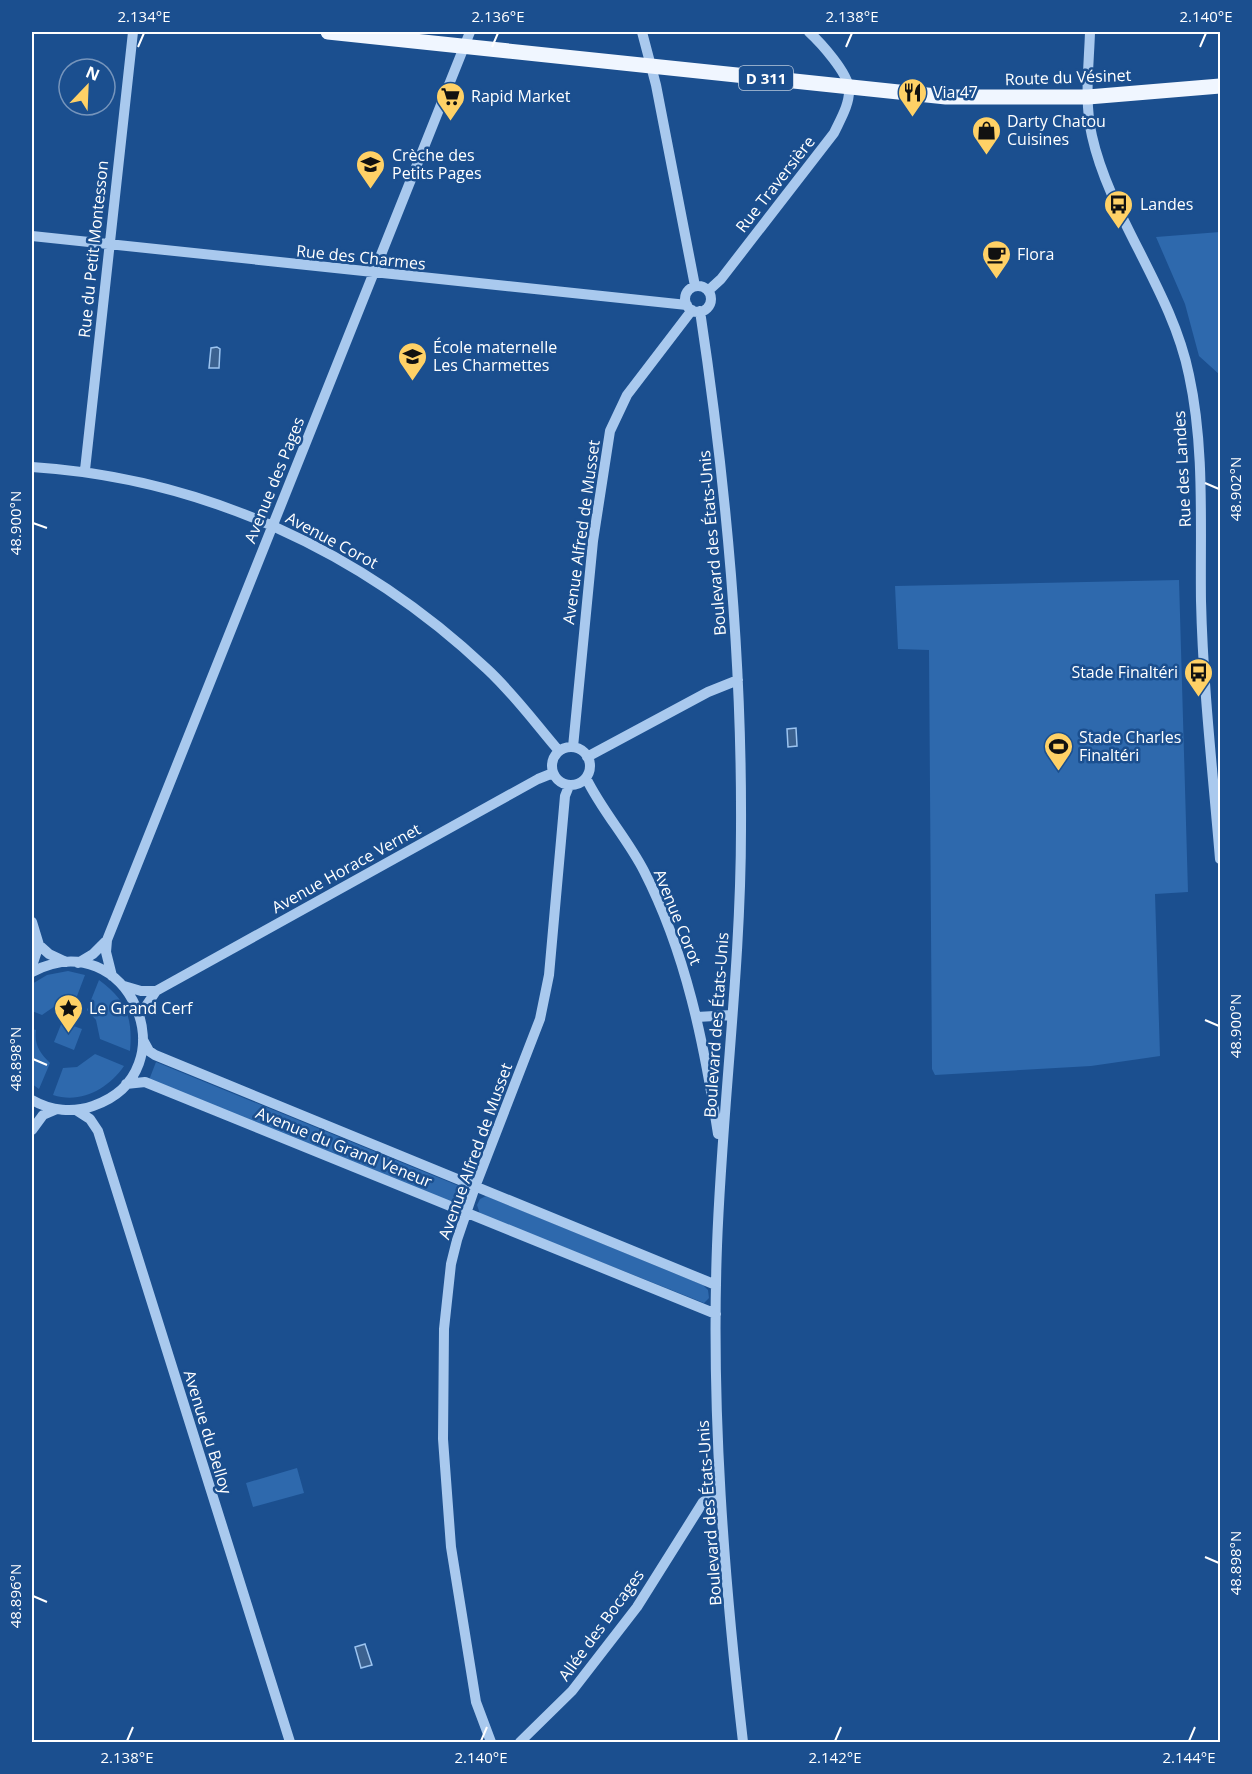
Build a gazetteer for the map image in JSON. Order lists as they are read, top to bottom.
{
  "streets": {
    "main road": ["Route du Vésinet", "D 311"],
    "street": [
      "Rue Traversière",
      "Rue du Petit Montesson",
      "Rue des Charmes",
      "Rue des Landes",
      "Avenue des Pages",
      "Avenue Alfred de Musset",
      "Avenue Corot",
      "Boulevard des États-Unis",
      "Avenue Horace Vernet",
      "Avenue du Grand Veneur",
      "Avenue du Belloy",
      "Allée des Bocages"
    ]
  },
  "crossings": [
    ["Route du Vésinet", "D 311"],
    ["Route du Vésinet", "Rue Traversière"],
    ["Route du Vésinet", "Rue des Landes"],
    ["D 311", "Rue Traversière"],
    ["D 311", "Avenue des Pages"],
    ["Rue Traversière", "Rue des Charmes"],
    ["Rue Traversière", "Avenue Alfred de Musset"],
    ["Rue Traversière", "Boulevard des États-Unis"],
    ["Rue du Petit Montesson", "Rue des Charmes"],
    ["Rue du Petit Montesson", "Avenue Corot"],
    ["Rue des Charmes", "Avenue des Pages"],
    ["Rue des Charmes", "Avenue Alfred de Musset"],
    ["Rue des Charmes", "Boulevard des États-Unis"],
    ["Avenue des Pages", "Avenue Corot"],
    ["Avenue Alfred de Musset", "Avenue Corot"],
    ["Avenue Alfred de Musset", "Boulevard des États-Unis"],
    ["Avenue Alfred de Musset", "Avenue Horace Vernet"],
    ["Avenue Alfred de Musset", "Avenue du Grand Veneur"],
    ["Avenue Corot", "Boulevard des États-Unis"],
    ["Avenue Corot", "Avenue Horace Vernet"],
    ["Boulevard des États-Unis", "Avenue du Grand Veneur"],
    ["Boulevard des États-Unis", "Allée des Bocages"]
  ],
  "places": {
    "restaurant": ["Via 47"],
    "supermarket": ["Rapid Market"],
    "shop": ["Darty Chatou Cuisines"],
    "school or university": ["Crèche des Petits Pages", "École maternelle Les Charmettes"],
    "bus stop": ["Landes", "Stade Finaltéri"],
    "cafe": ["Flora"],
    "sports": ["Stade Charles Finaltéri"],
    "place": ["Le Grand Cerf"]
  },
  "north": "top right",
  "coordinates": [
    "2.134°E",
    "2.136°E",
    "2.138°E",
    "2.140°E",
    "48.902°N",
    "48.900°N",
    "48.898°N",
    "48.896°N",
    "2.142°E",
    "2.144°E"
  ]
}
